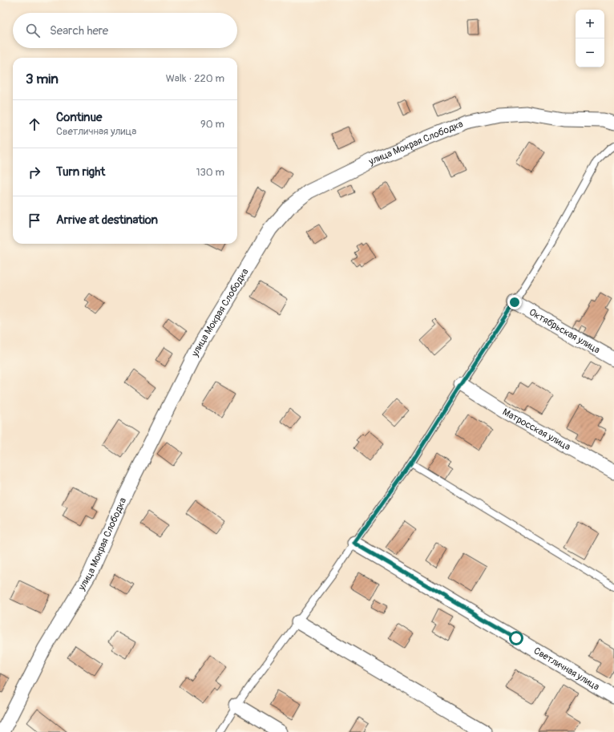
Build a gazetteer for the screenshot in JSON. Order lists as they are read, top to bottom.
{
  "streets": {
    "street": [
      "улица Мокрая Слободка",
      "Октябрьская улица",
      "Матросская улица",
      "Светличная улица"
    ]
  },
  "page": {
    "map_buttons": ["+", "−"],
    "search": "Search here",
    "heading": ["3 min", "Walk · 220 m"],
    "list": [
      ["Continue", "Светличная улица", "90 m"],
      ["Turn right", "130 m"],
      "Arrive at destination"
    ]
  }
}
